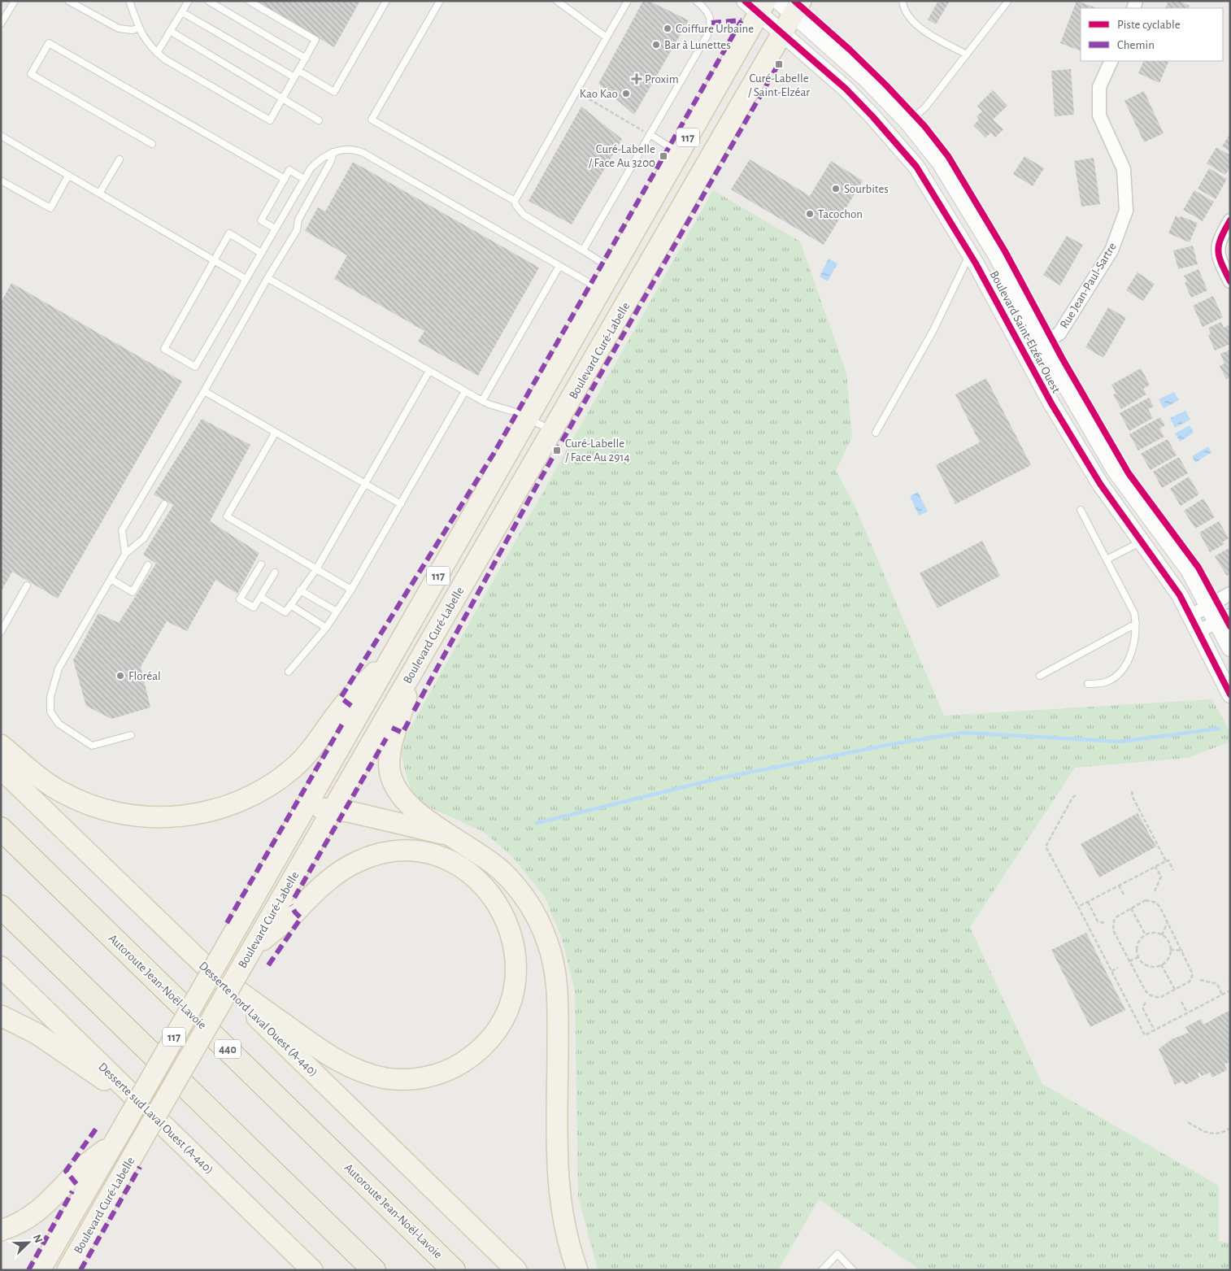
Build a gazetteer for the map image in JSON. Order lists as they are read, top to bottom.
{
  "streets": {
    "highway": ["Autoroute Jean-Noël-Lavoie", "440"],
    "main road": [
      "117",
      "Boulevard Curé-Labelle",
      "Desserte nord Laval Ouest (A-440)",
      "Desserte sud Laval Ouest (A-440)"
    ],
    "street": ["Rue Jean-Paul-Sartre", "Boulevard Saint-Elzéar Ouest"]
  },
  "crossings": [
    ["Rue Jean-Paul-Sartre", "Boulevard Saint-Elzéar Ouest"],
    ["Boulevard Saint-Elzéar Ouest", "Boulevard Curé-Labelle"]
  ],
  "places": {
    "other": [
      "Coiffure Urbaine",
      "Bar à Lunettes",
      "Kao Kao",
      "Sourbites",
      "Tacochon",
      "Floréal"
    ],
    "transit": ["Curé-Labelle / Saint-Elzéar", "Curé-Labelle / Face Au 3200", "Curé-Labelle / Face Au 2914"],
    "health": ["Proxim"]
  },
  "legend": ["Piste cyclable", "Chemin"],
  "north": "top right"
}
